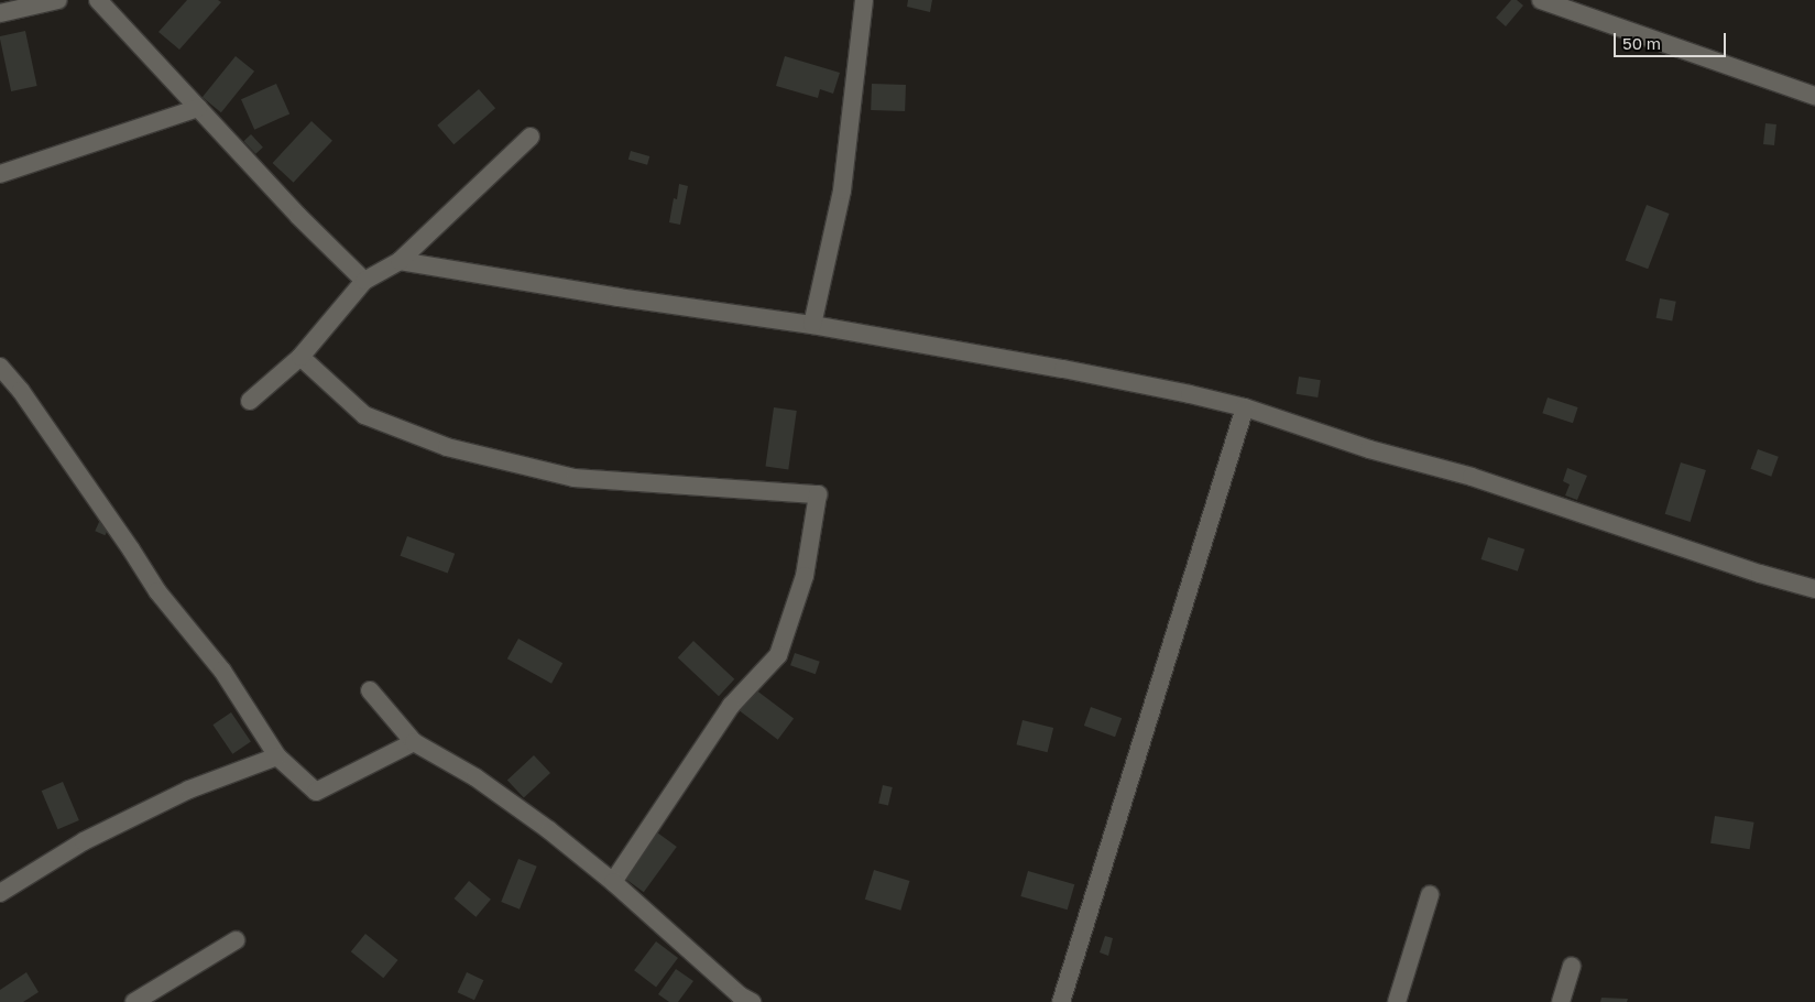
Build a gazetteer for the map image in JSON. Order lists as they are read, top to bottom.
{
  "scale_bar": "50 m"
}
